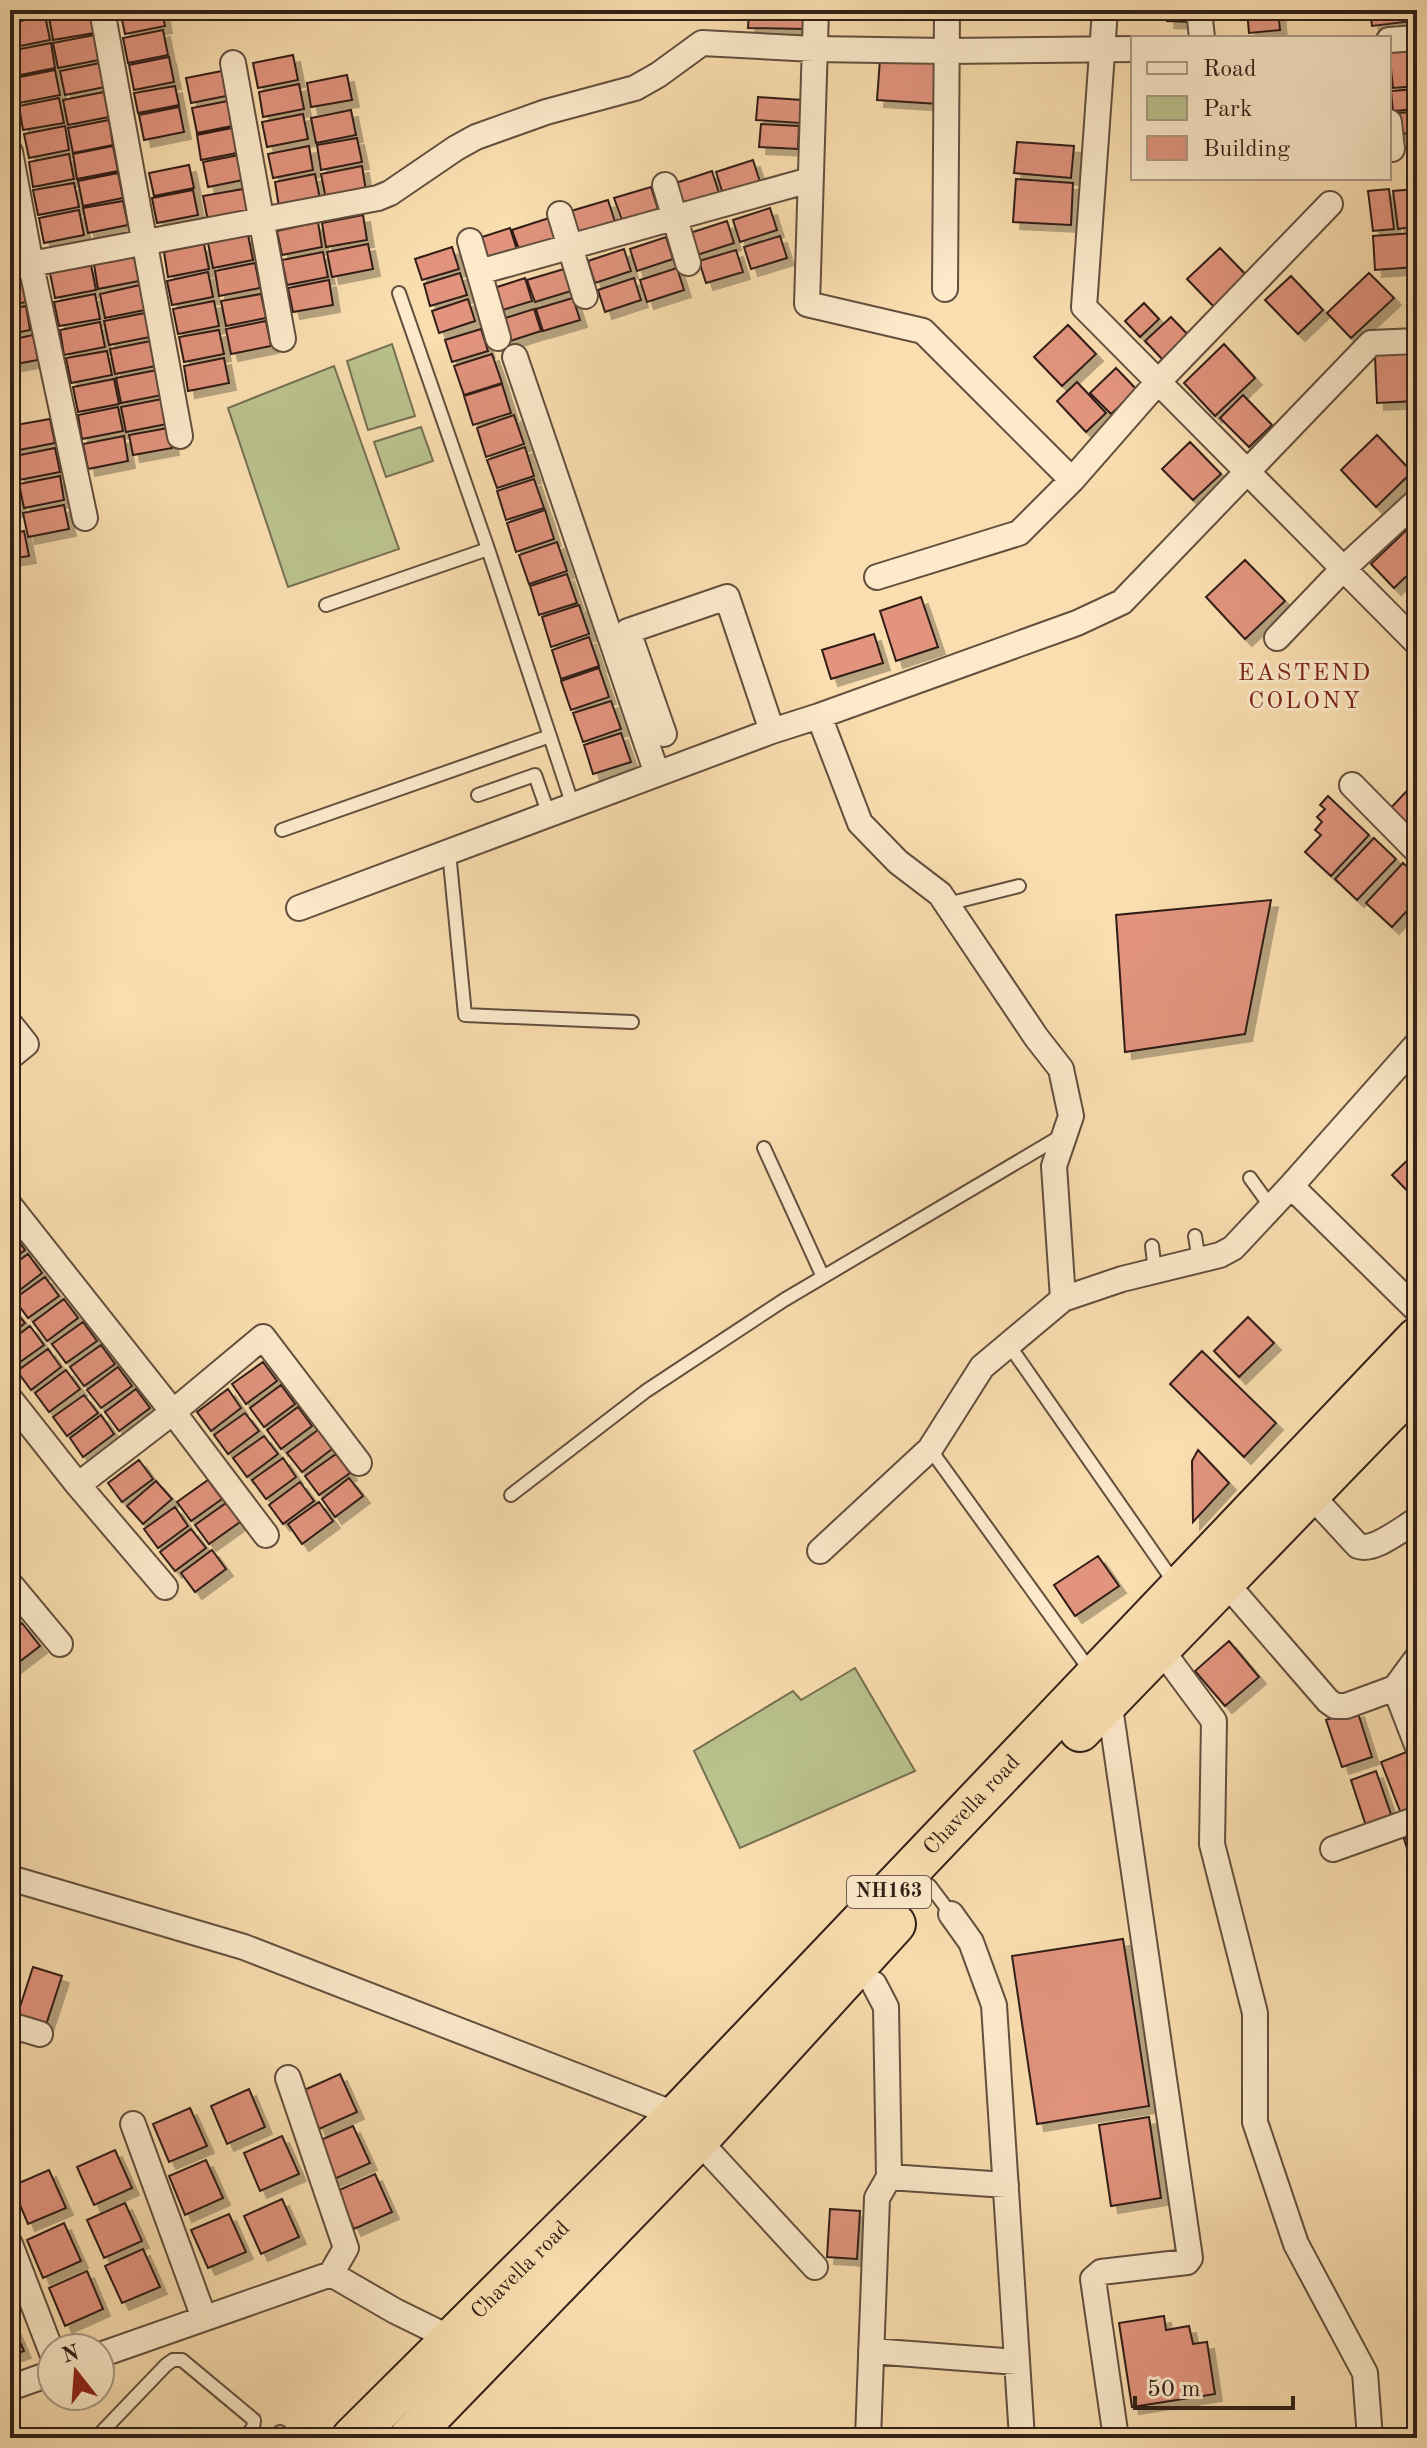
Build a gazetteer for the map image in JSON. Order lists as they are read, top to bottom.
{
  "streets": {
    "highway": ["Chavella road", "NH163"]
  },
  "districts": ["EASTEND COLONY"],
  "legend": ["Road", "Park", "Building"],
  "scale_bar": "50 m",
  "north": "top"
}
